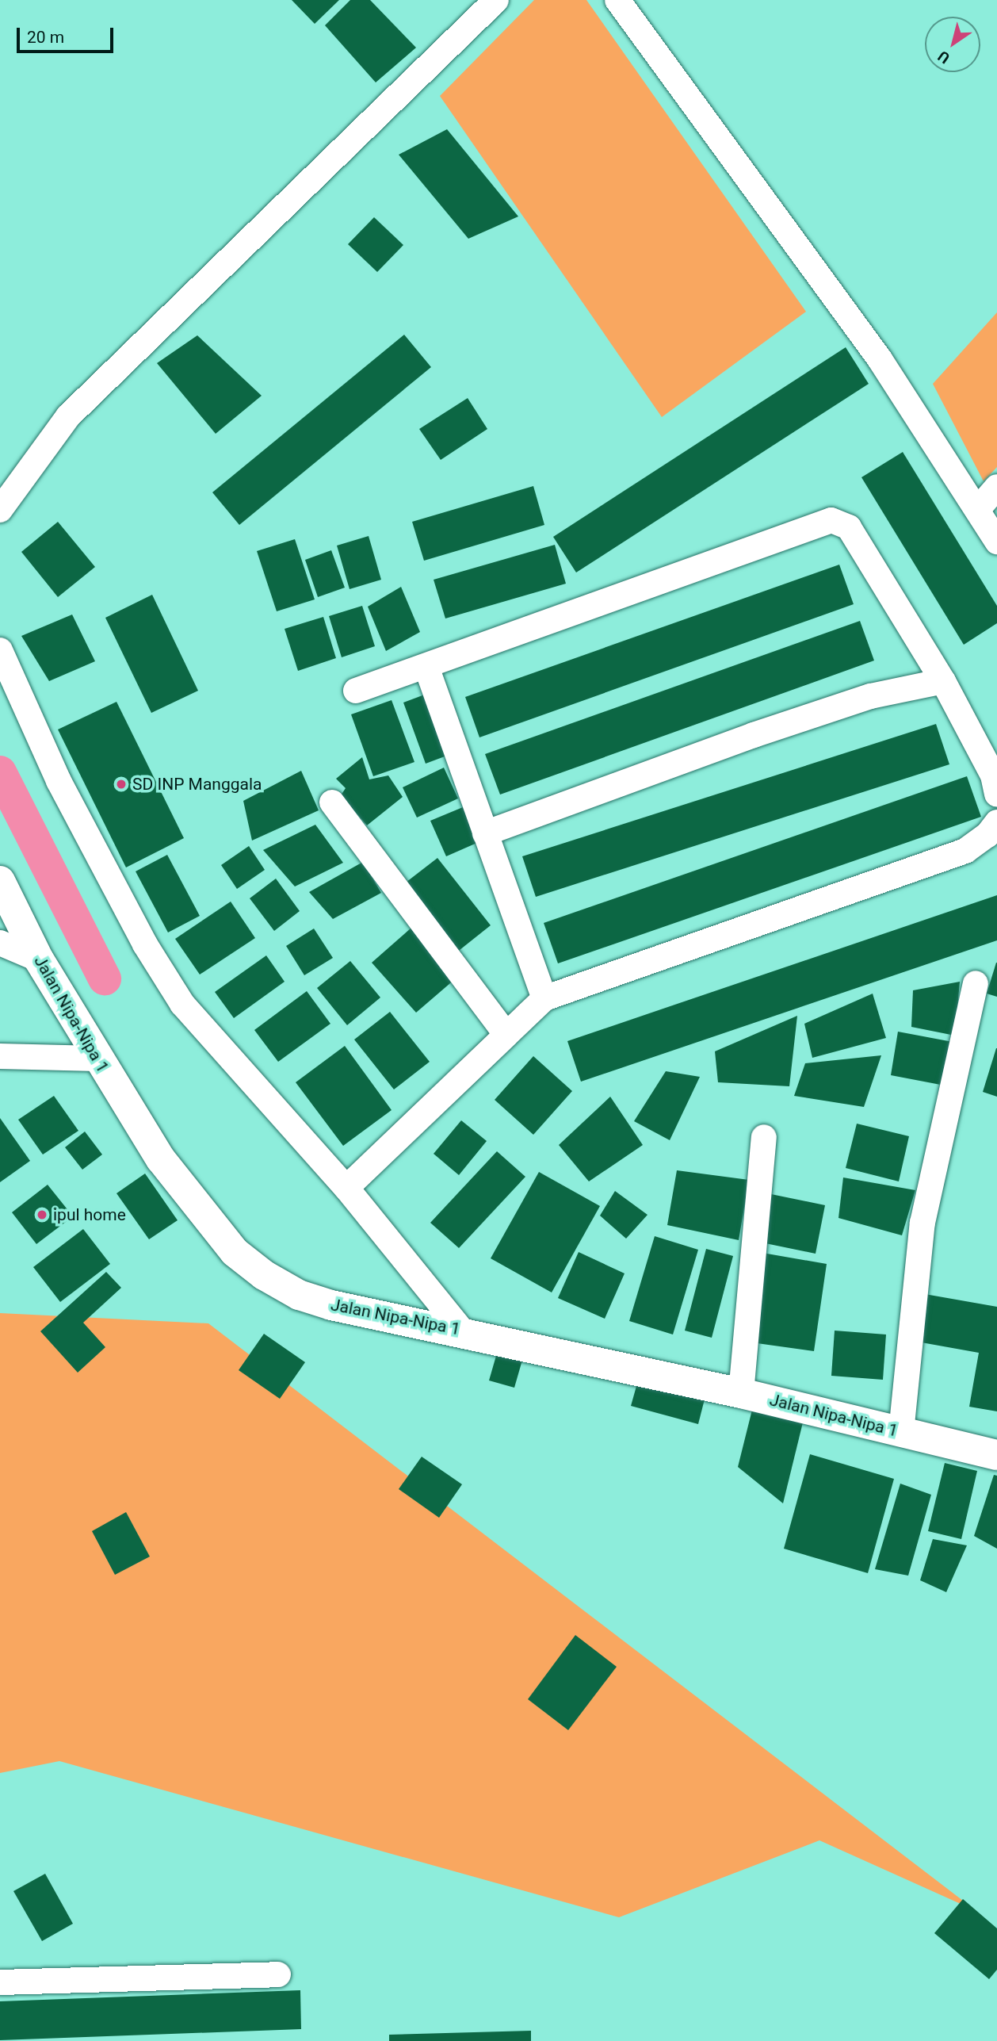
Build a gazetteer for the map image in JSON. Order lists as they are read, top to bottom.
{
  "streets": {
    "street": ["Jalan Nipa-Nipa 1"]
  },
  "places": ["SD INP Manggala", "ipul home"],
  "scale_bar": "20 m",
  "north": "bottom left"
}
